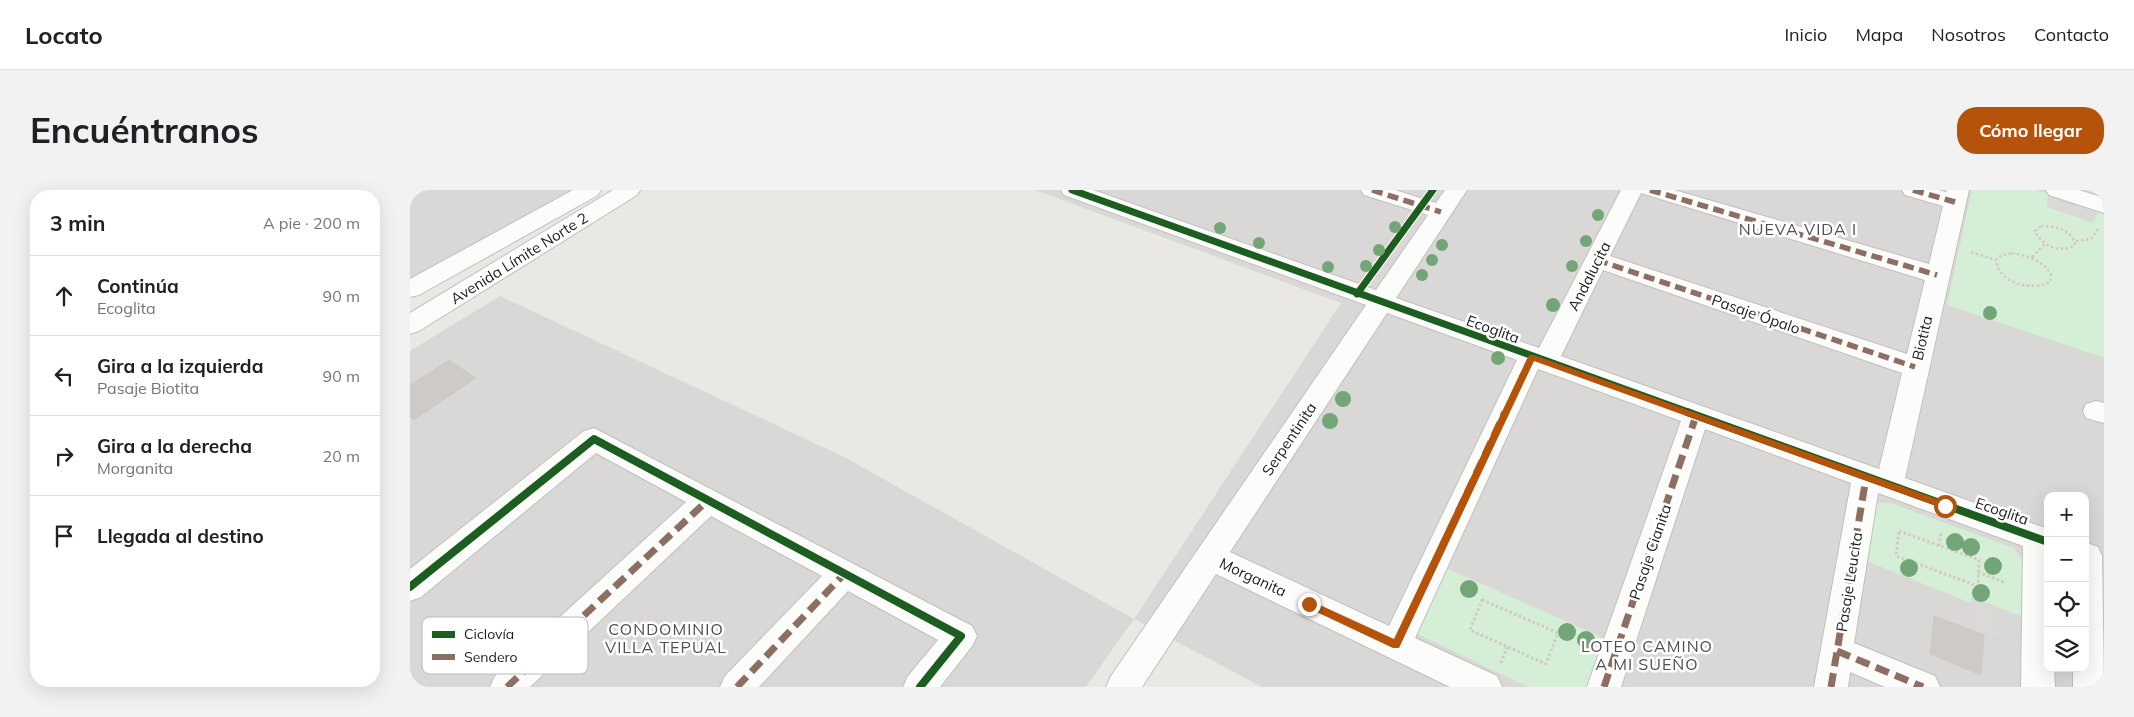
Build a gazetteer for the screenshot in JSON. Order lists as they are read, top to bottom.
{
  "streets": {
    "street": [
      "Avenida Límite Norte 2",
      "Andalucita",
      "Pasaje Ópalo",
      "Ecoglita",
      "Biotita",
      "Serpentinita",
      "Pasaje Cianita",
      "Morganita",
      "Pasaje Leucita"
    ]
  },
  "crossings": [
    ["Andalucita", "Pasaje Ópalo"],
    ["Andalucita", "Ecoglita"],
    ["Andalucita", "Morganita"],
    ["Pasaje Ópalo", "Biotita"],
    ["Ecoglita", "Biotita"],
    ["Ecoglita", "Serpentinita"],
    ["Ecoglita", "Pasaje Cianita"],
    ["Ecoglita", "Pasaje Leucita"],
    ["Biotita", "Pasaje Leucita"],
    ["Serpentinita", "Morganita"]
  ],
  "districts": ["NUEVA VIDA I", "CONDOMINIO VILLA TEPUAL", "LOTEO CAMINO A MI SUEÑO"],
  "legend": ["Ciclovía", "Sendero"],
  "page": {
    "header": "Locato",
    "nav": [
      "Inicio",
      "Mapa",
      "Nosotros",
      "Contacto"
    ],
    "buttons": "Cómo llegar",
    "title": "Encuéntranos",
    "heading": ["3 min", "A pie · 200 m"],
    "list": [
      ["Continúa", "Ecoglita", "90 m"],
      ["Gira a la izquierda", "Pasaje Biotita", "90 m"],
      ["Gira a la derecha", "Morganita", "20 m"],
      "Llegada al destino"
    ],
    "map_buttons": ["+", "−"]
  }
}
